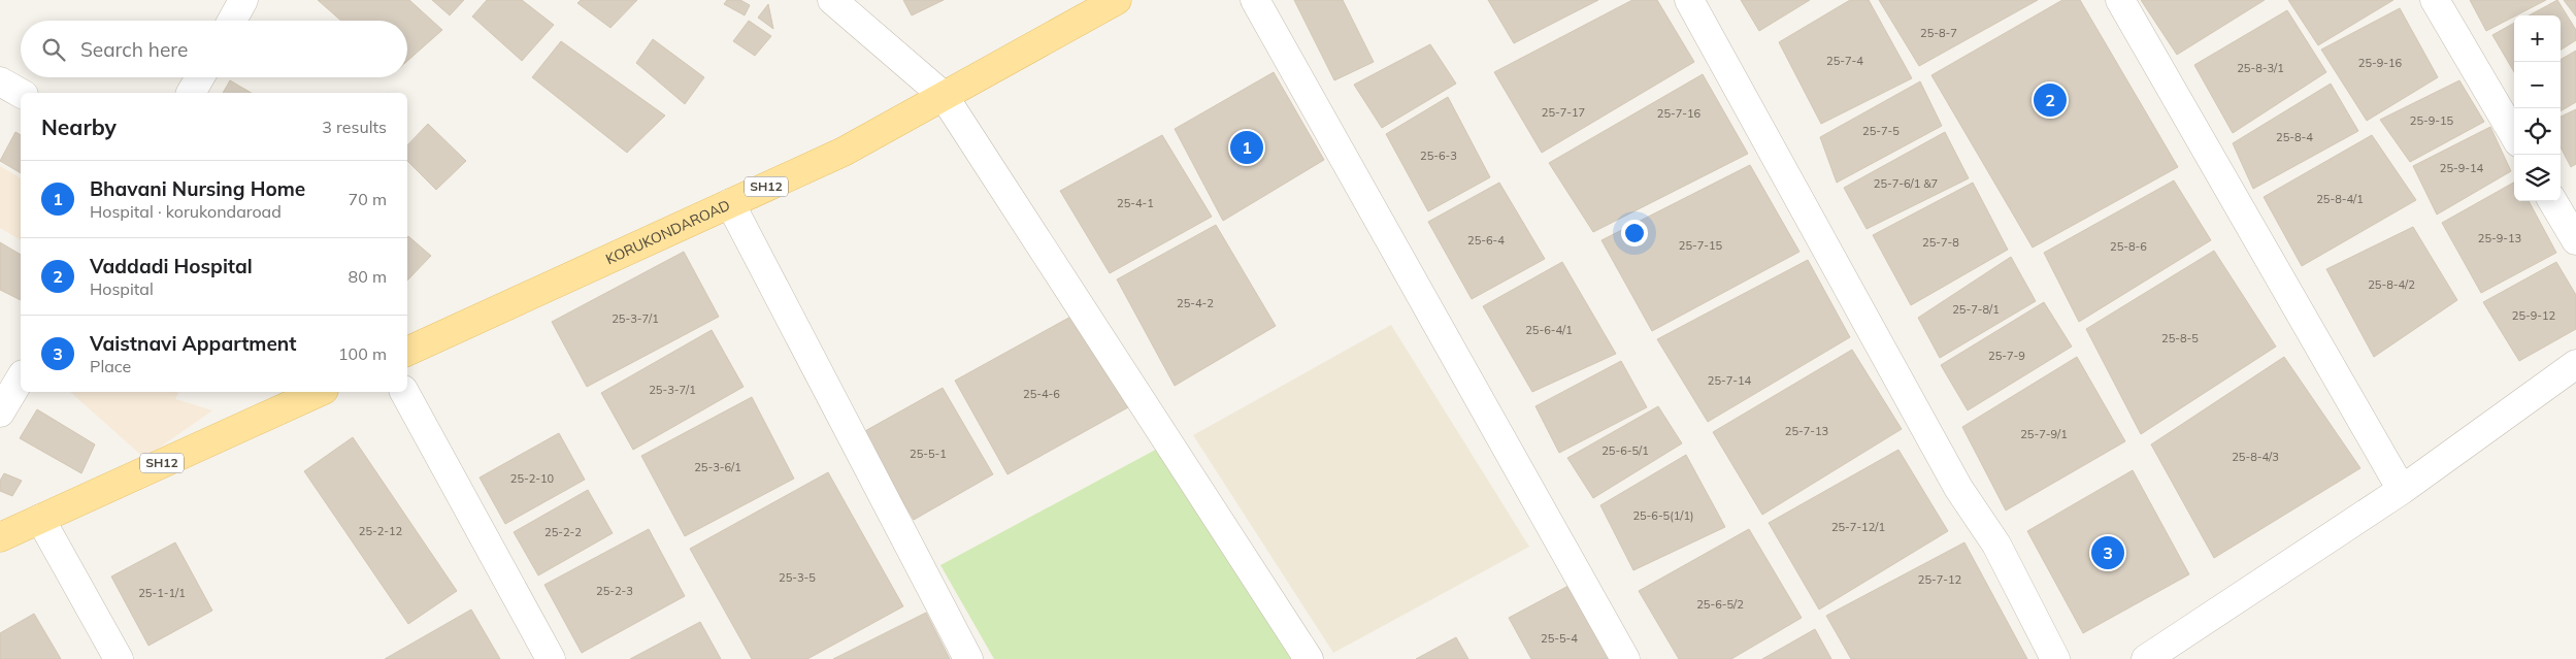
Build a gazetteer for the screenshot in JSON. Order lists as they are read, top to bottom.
{
  "streets": {
    "main road": ["SH12", "KORUKONDAROAD"]
  },
  "house_numbers": [
    "25-8-7",
    "25-7-4",
    "25-9-16",
    "25-8-3/1",
    "25-7-17",
    "25-7-16",
    "25-9-15",
    "25-7-5",
    "25-8-4",
    "25-6-3",
    "25-9-14",
    "25-7-6/1 &7",
    "25-8-4/1",
    "25-4-1",
    "25-9-13",
    "25-6-4",
    "25-7-8",
    "25-7-15",
    "25-8-6",
    "25-8-4/2",
    "25-4-2",
    "25-7-8/1",
    "25-9-12",
    "25-3-7/1",
    "25-6-4/1",
    "25-8-5",
    "25-7-9",
    "25-7-14",
    "25-3-7/1",
    "25-4-6",
    "25-7-13",
    "25-7-9/1",
    "25-6-5/1",
    "25-5-1",
    "25-8-4/3",
    "25-3-6/1",
    "25-2-10",
    "25-6-5(1/1)",
    "25-7-12/1",
    "25-2-12",
    "25-2-2",
    "25-3-5",
    "25-7-12",
    "25-2-3",
    "25-1-1/1",
    "25-6-5/2",
    "25-5-4"
  ],
  "page": {
    "map_buttons": ["+", "−"],
    "search": "Search here",
    "pins": ["2", "1", "3"],
    "heading": ["Nearby", "3 results"],
    "list": [
      {
        "mark": "1",
        "name": "Bhavani Nursing Home",
        "note": "Hospital · korukondaroad",
        "value": "70 m"
      },
      {
        "mark": "2",
        "name": "Vaddadi Hospital",
        "note": "Hospital",
        "value": "80 m"
      },
      {
        "mark": "3",
        "name": "Vaistnavi Appartment",
        "note": "Place",
        "value": "100 m"
      }
    ]
  }
}
